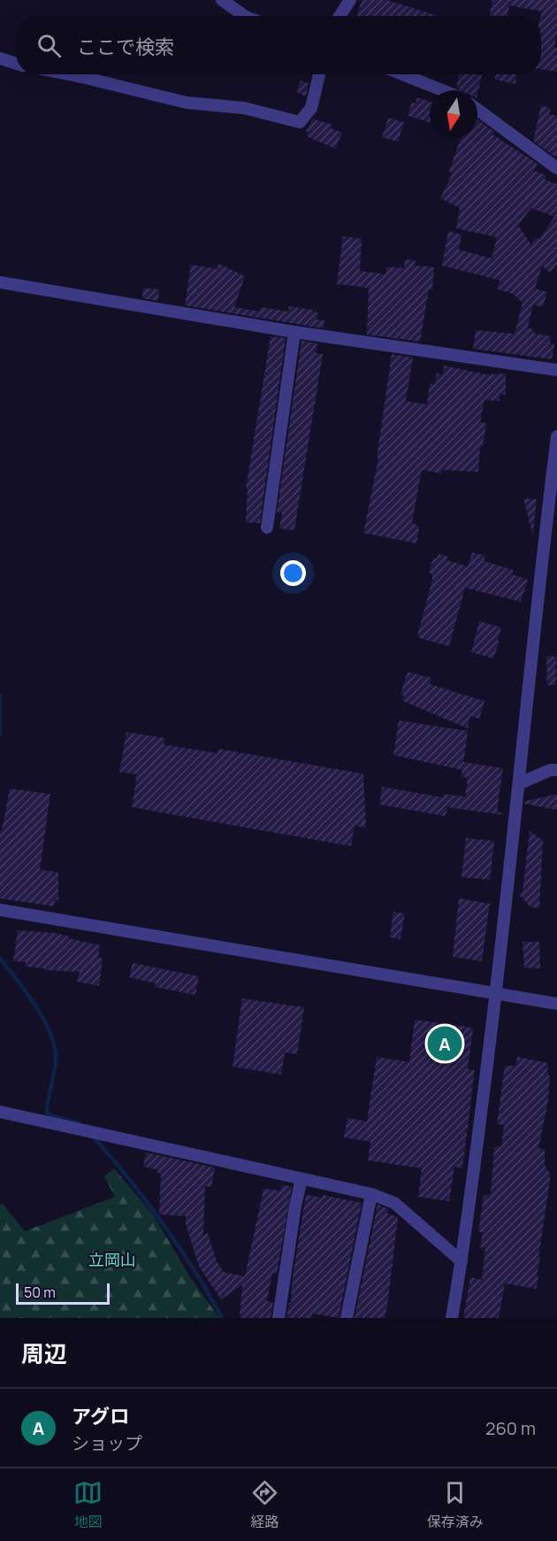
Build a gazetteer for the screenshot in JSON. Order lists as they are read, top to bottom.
{
  "parks": ["立岡山"],
  "scale_bar": "50 m",
  "north": "bottom",
  "page": {
    "search": "ここで検索",
    "pins": "A",
    "scale": "50 m",
    "heading": "周辺",
    "list": [
      {
        "mark": "A",
        "name": "アグロ",
        "note": "ショップ",
        "value": "260 m"
      }
    ],
    "nav": ["地図", "経路", "保存済み"]
  }
}
